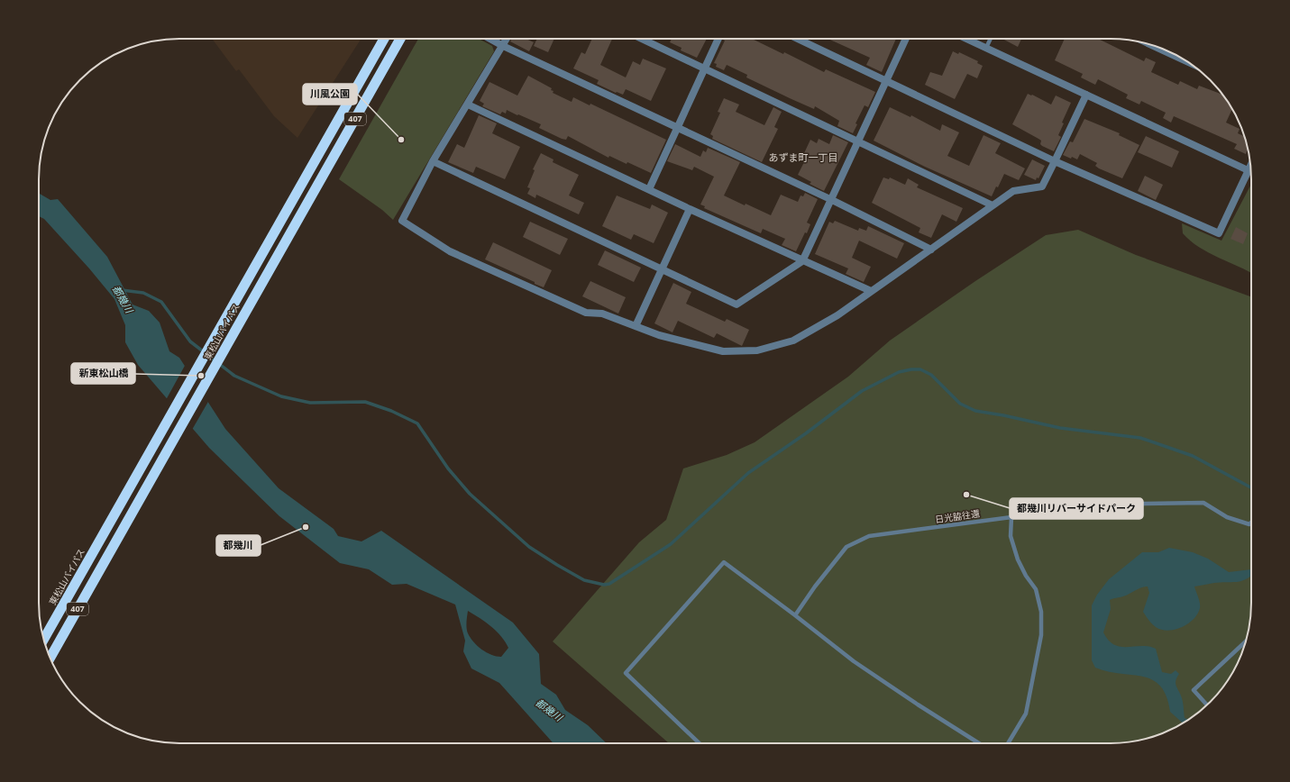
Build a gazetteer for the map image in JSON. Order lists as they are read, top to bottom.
{
  "streets": {
    "highway": ["407", "東松山バイパス"],
    "lane": ["日光脇往還"]
  },
  "districts": ["あずま町一丁目"],
  "water": ["都幾川"],
  "places": [
    "川風公園",
    "新東松山橋",
    "都幾川リバーサイドパーク",
    "都幾川"
  ]
}
